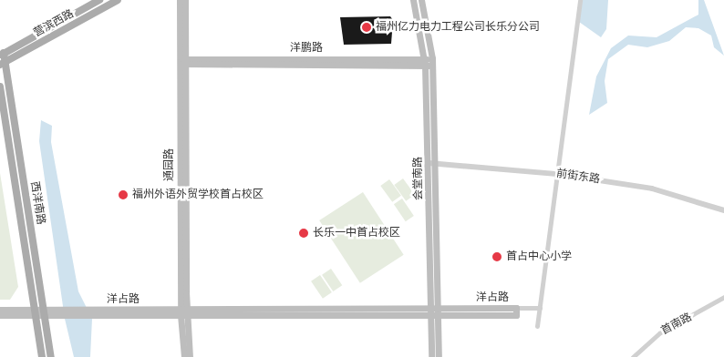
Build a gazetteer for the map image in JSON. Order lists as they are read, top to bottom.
{
  "streets": {
    "main road": [
      "营滨西路",
      "洋鹏路",
      "通园路",
      "会堂南路",
      "西洋南路",
      "洋占路"
    ],
    "street": ["前街东路", "首南路"]
  },
  "crossings": [
    ["营滨西路", "西洋南路"],
    ["洋鹏路", "通园路"],
    ["洋鹏路", "会堂南路"],
    ["通园路", "洋占路"],
    ["前街东路", "会堂南路"],
    ["会堂南路", "洋占路"],
    ["西洋南路", "洋占路"]
  ],
  "places": [
    "福州亿力电力工程公司长乐分公司",
    "福州外语外贸学校首占校区",
    "长乐一中首占校区",
    "首占中心小学"
  ]
}
